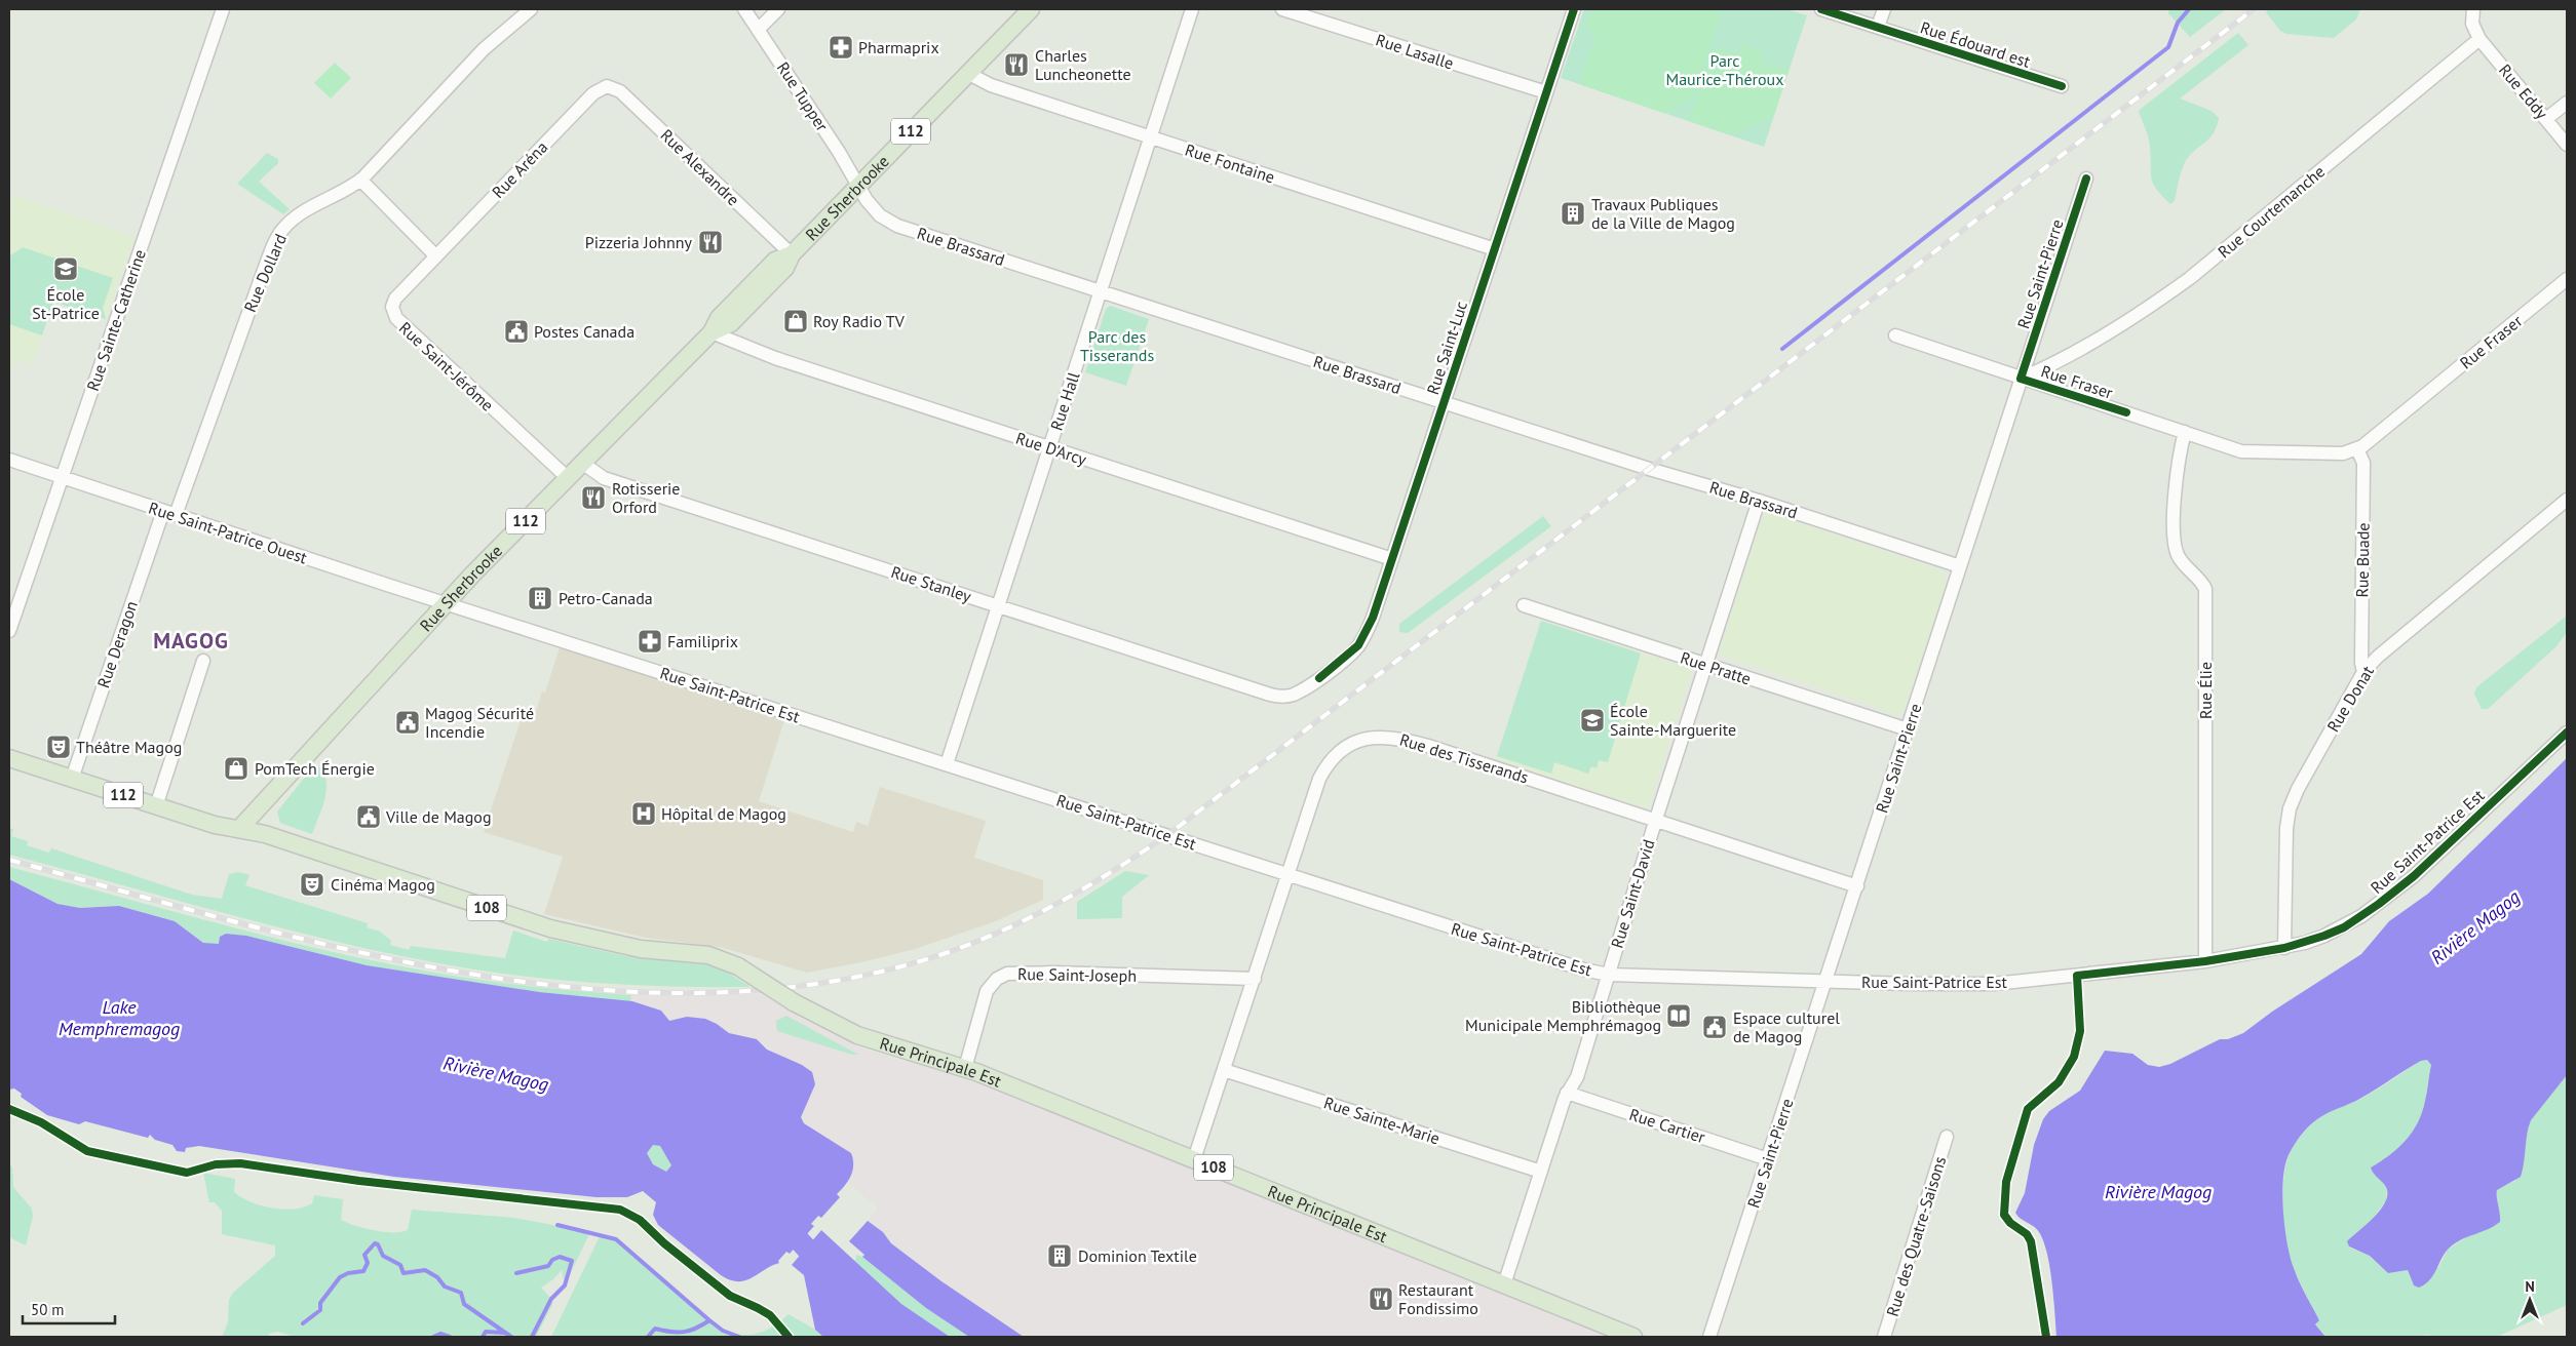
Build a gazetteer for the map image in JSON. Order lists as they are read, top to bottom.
{
  "streets": {
    "main road": [
      "112",
      "Rue Sherbrooke",
      "108",
      "Rue Principale Est"
    ],
    "street": [
      "Rue Édouard est",
      "Rue Lasalle",
      "Rue Eddy",
      "Rue Tupper",
      "Rue Fontaine",
      "Rue Alexandre",
      "Rue Aréna",
      "Rue Courtemanche",
      "Rue Brassard",
      "Rue Dollard",
      "Rue Saint-Pierre",
      "Rue Sainte-Catherine",
      "Rue Fraser",
      "Rue Saint-Luc",
      "Rue Saint-Jérôme",
      "Rue Hall",
      "Rue D'Arcy",
      "Rue Saint-Patrice Ouest",
      "Rue Buade",
      "Rue Stanley",
      "Rue Deragon",
      "Rue Pratte",
      "Rue Élie",
      "Rue Saint-Patrice Est",
      "Rue Donat",
      "Rue des Tisserands",
      "Rue Saint-David",
      "Rue Saint-Joseph",
      "Rue Sainte-Marie",
      "Rue Cartier",
      "Rue des Quatre-Saisons"
    ]
  },
  "crossings": [
    ["Rue Lasalle", "Rue Saint-Luc"],
    ["Rue Eddy", "Rue Courtemanche"],
    ["Rue Tupper", "Rue Sherbrooke"],
    ["Rue Tupper", "Rue Brassard"],
    ["112", "Rue Sherbrooke"],
    ["112", "Rue Deragon"],
    ["112", "Rue Principale Est"],
    ["Rue Fontaine", "Rue Sherbrooke"],
    ["Rue Fontaine", "Rue Saint-Luc"],
    ["Rue Fontaine", "Rue Hall"],
    ["Rue Alexandre", "Rue Aréna"],
    ["Rue Alexandre", "Rue Sherbrooke"],
    ["Rue Aréna", "Rue Saint-Jérôme"],
    ["Rue Sherbrooke", "Rue Brassard"],
    ["Rue Sherbrooke", "Rue Saint-Jérôme"],
    ["Rue Sherbrooke", "Rue D'Arcy"],
    ["Rue Sherbrooke", "Rue Saint-Patrice Ouest"],
    ["Rue Sherbrooke", "Rue Stanley"],
    ["Rue Sherbrooke", "Rue Saint-Patrice Est"],
    ["Rue Sherbrooke", "Rue Principale Est"],
    ["Rue Courtemanche", "Rue Saint-Pierre"],
    ["Rue Courtemanche", "Rue Fraser"],
    ["Rue Brassard", "Rue Saint-Pierre"],
    ["Rue Brassard", "Rue Saint-Luc"],
    ["Rue Brassard", "Rue Hall"],
    ["Rue Brassard", "Rue Saint-David"],
    ["Rue Dollard", "Rue Saint-Patrice Ouest"],
    ["Rue Dollard", "Rue Deragon"],
    ["Rue Saint-Pierre", "Rue Fraser"],
    ["Rue Saint-Pierre", "Rue Pratte"],
    ["Rue Saint-Pierre", "Rue Saint-Patrice Est"],
    ["Rue Saint-Pierre", "Rue des Tisserands"],
    ["Rue Saint-Pierre", "Rue Cartier"],
    ["Rue Sainte-Catherine", "Rue Saint-Patrice Ouest"],
    ["Rue Fraser", "Rue Buade"],
    ["Rue Fraser", "Rue Élie"],
    ["Rue Saint-Luc", "Rue D'Arcy"],
    ["Rue Saint-Luc", "Rue Stanley"],
    ["Rue Hall", "Rue D'Arcy"],
    ["Rue Hall", "Rue Stanley"],
    ["Rue Hall", "Rue Saint-Patrice Est"],
    ["Rue Saint-Patrice Ouest", "Rue Deragon"],
    ["Rue Saint-Patrice Ouest", "Rue Saint-Patrice Est"],
    ["Rue Buade", "Rue Donat"],
    ["Rue Pratte", "Rue Saint-David"],
    ["Rue Élie", "Rue Saint-Patrice Est"],
    ["Rue Saint-Patrice Est", "Rue Donat"],
    ["Rue Saint-Patrice Est", "Rue des Tisserands"],
    ["Rue Saint-Patrice Est", "Rue Saint-David"],
    ["Rue des Tisserands", "Rue Saint-David"],
    ["Rue des Tisserands", "Rue Saint-Joseph"],
    ["Rue des Tisserands", "Rue Principale Est"],
    ["Rue des Tisserands", "Rue Sainte-Marie"],
    ["Rue Saint-David", "Rue Principale Est"],
    ["Rue Saint-David", "Rue Sainte-Marie"],
    ["Rue Saint-David", "Rue Cartier"],
    ["Rue Saint-Joseph", "Rue Principale Est"]
  ],
  "districts": ["MAGOG"],
  "water": ["Rivière Magog", "Lake Memphremagog"],
  "parks": ["Parc Maurice-Théroux", "Parc des Tisserands"],
  "places": {
    "pharmacy": ["Pharmaprix", "Familiprix"],
    "restaurant": [
      "Charles Luncheonette",
      "Pizzeria Johnny",
      "Rotisserie Orford",
      "Restaurant Fondissimo"
    ],
    "building": ["Travaux Publiques de la Ville de Magog", "Petro-Canada", "Dominion Textile"],
    "school or university": ["École St-Patrice", "École Sainte-Marguerite"],
    "shop": ["Roy Radio TV", "PomTech Énergie"],
    "public building": [
      "Postes Canada",
      "Magog Sécurité Incendie",
      "Ville de Magog",
      "Espace culturel de Magog"
    ],
    "theatre": ["Théâtre Magog", "Cinéma Magog"],
    "hospital": ["Hôpital de Magog"],
    "library": ["Bibliothèque Municipale Memphrémagog"]
  },
  "scale_bar": "50 m",
  "north": "top"
}
